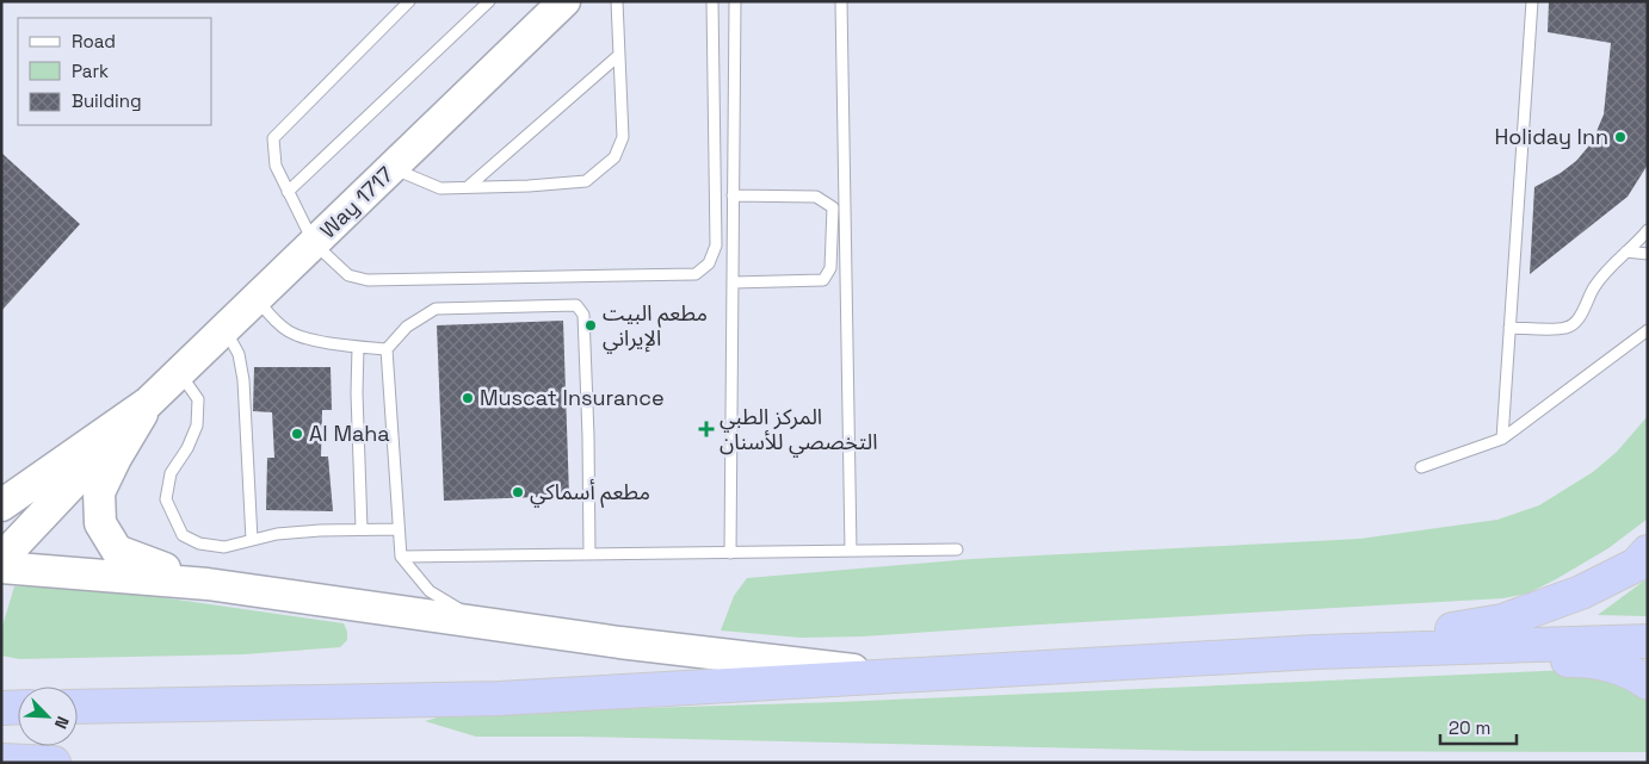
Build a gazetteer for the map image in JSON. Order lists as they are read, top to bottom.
{
  "streets": {
    "street": ["Way 1717"]
  },
  "places": {
    "other": [
      "Holiday Inn",
      "مطعم البيت الإيراني",
      "Muscat Insurance",
      "Al Maha",
      "مطعم أسماكي"
    ],
    "health": ["المركز الطبي التخصصي للأسنان"]
  },
  "legend": ["Road", "Park", "Building"],
  "scale_bar": "20 m",
  "north": "bottom right"
}
